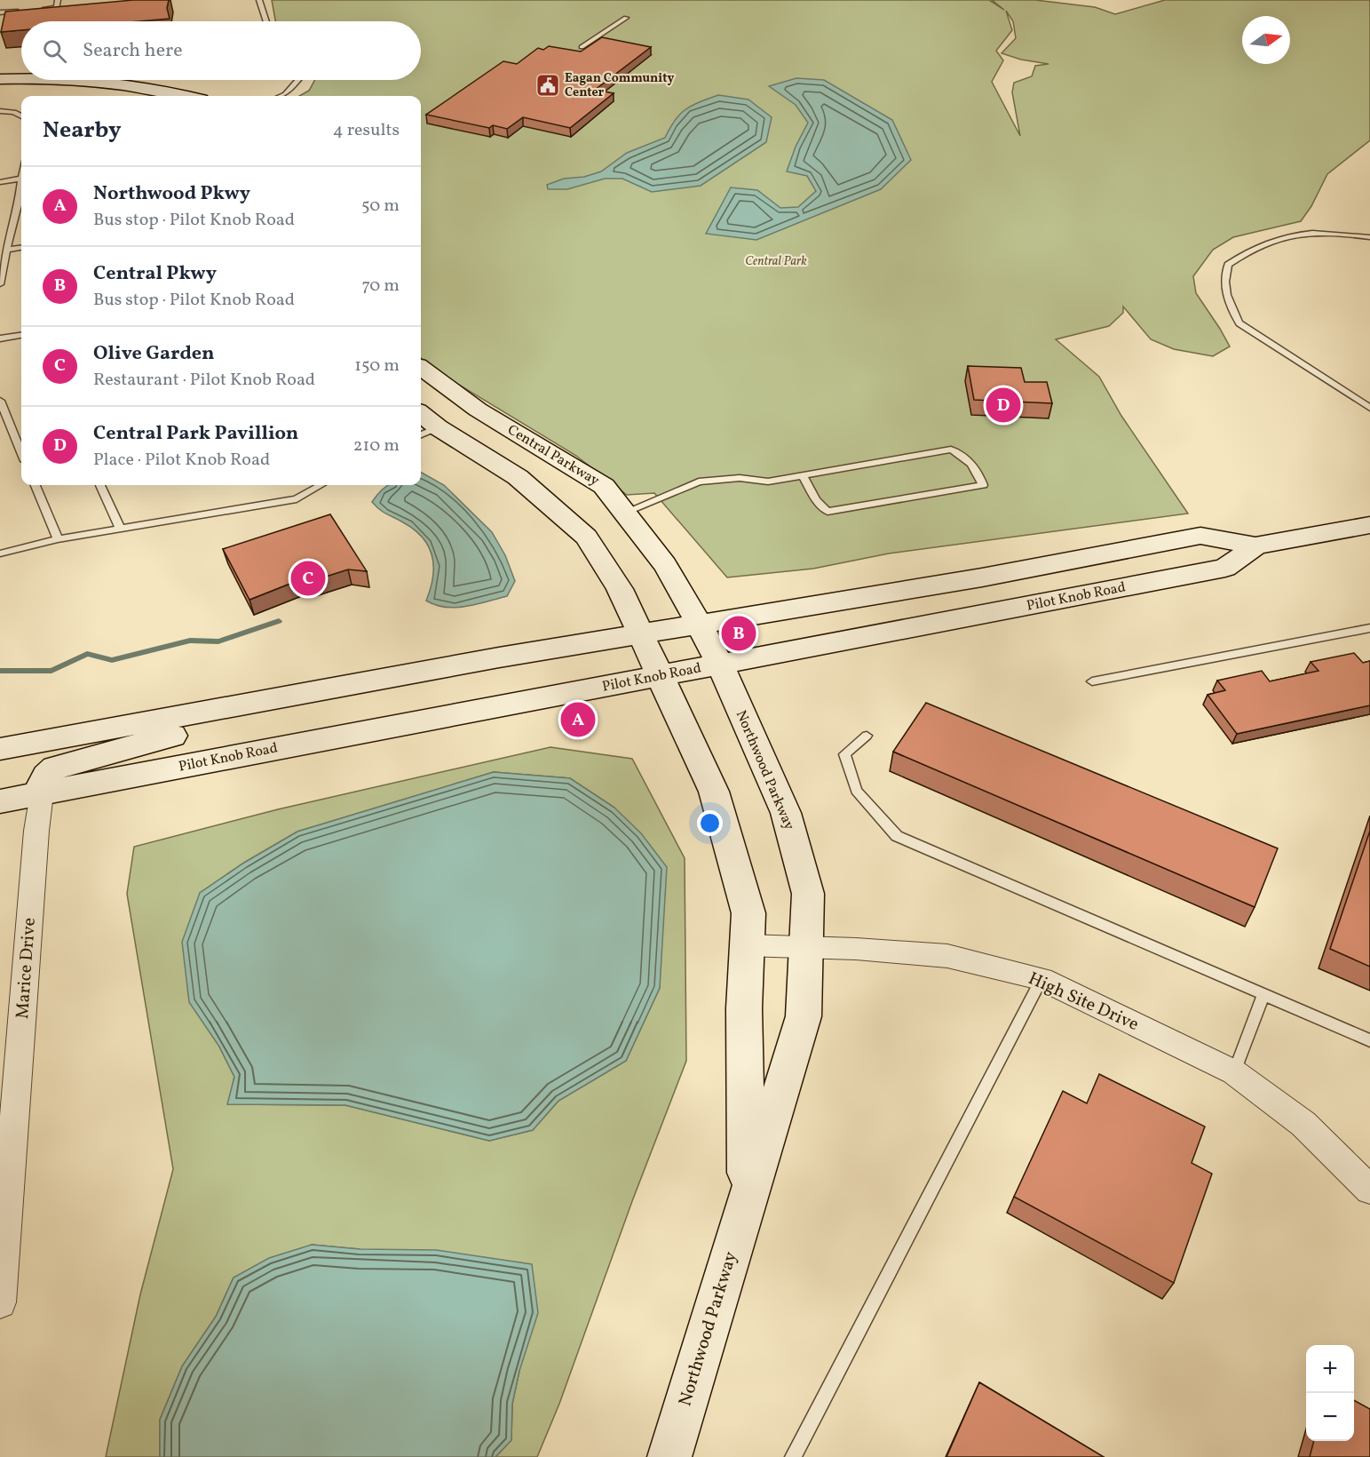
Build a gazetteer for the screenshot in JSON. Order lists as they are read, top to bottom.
{
  "streets": {
    "street": [
      "Central Parkway",
      "Pilot Knob Road",
      "Northwood Parkway",
      "Marice Drive",
      "High Site Drive"
    ]
  },
  "crossings": [
    ["Central Parkway", "Pilot Knob Road"],
    ["Central Parkway", "Northwood Parkway"],
    ["Pilot Knob Road", "Northwood Parkway"],
    ["Pilot Knob Road", "Marice Drive"],
    ["Northwood Parkway", "High Site Drive"]
  ],
  "parks": ["Central Park"],
  "places": {
    "public building": ["Eagan Community Center"]
  },
  "north": "right",
  "page": {
    "search": "Search here",
    "heading": ["Nearby", "4 results"],
    "list": [
      {
        "mark": "A",
        "name": "Northwood Pkwy",
        "note": "Bus stop · Pilot Knob Road",
        "value": "50 m"
      },
      {
        "mark": "B",
        "name": "Central Pkwy",
        "note": "Bus stop · Pilot Knob Road",
        "value": "70 m"
      },
      {
        "mark": "C",
        "name": "Olive Garden",
        "note": "Restaurant · Pilot Knob Road",
        "value": "150 m"
      },
      {
        "mark": "D",
        "name": "Central Park Pavillion",
        "note": "Place · Pilot Knob Road",
        "value": "210 m"
      }
    ],
    "pins": [
      "D",
      "C",
      "B",
      "A"
    ],
    "map_buttons": ["+", "−"]
  }
}
